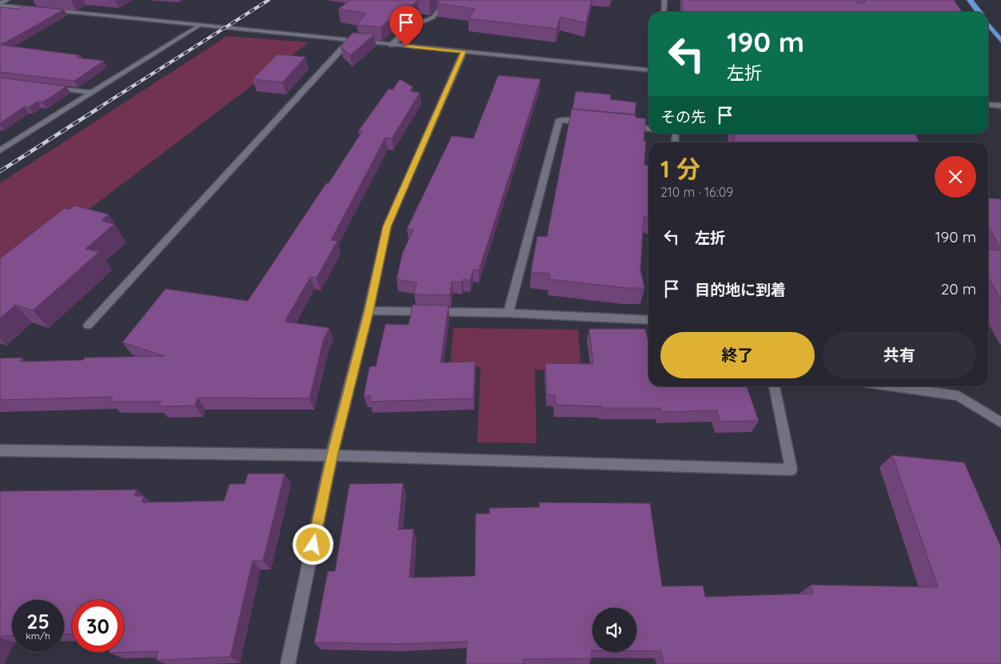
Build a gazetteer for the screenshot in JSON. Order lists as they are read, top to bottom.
{
  "page": {
    "turn": ["190 m", "左折"],
    "then": "その先",
    "heading": ["1 分", "210 m · 16:09"],
    "list": [
      {
        "name": "左折",
        "value": "190 m"
      },
      {
        "name": "目的地に到着",
        "value": "20 m"
      }
    ],
    "buttons": ["終了", "共有"],
    "speed": "25 km/h",
    "limit": "30"
  }
}
